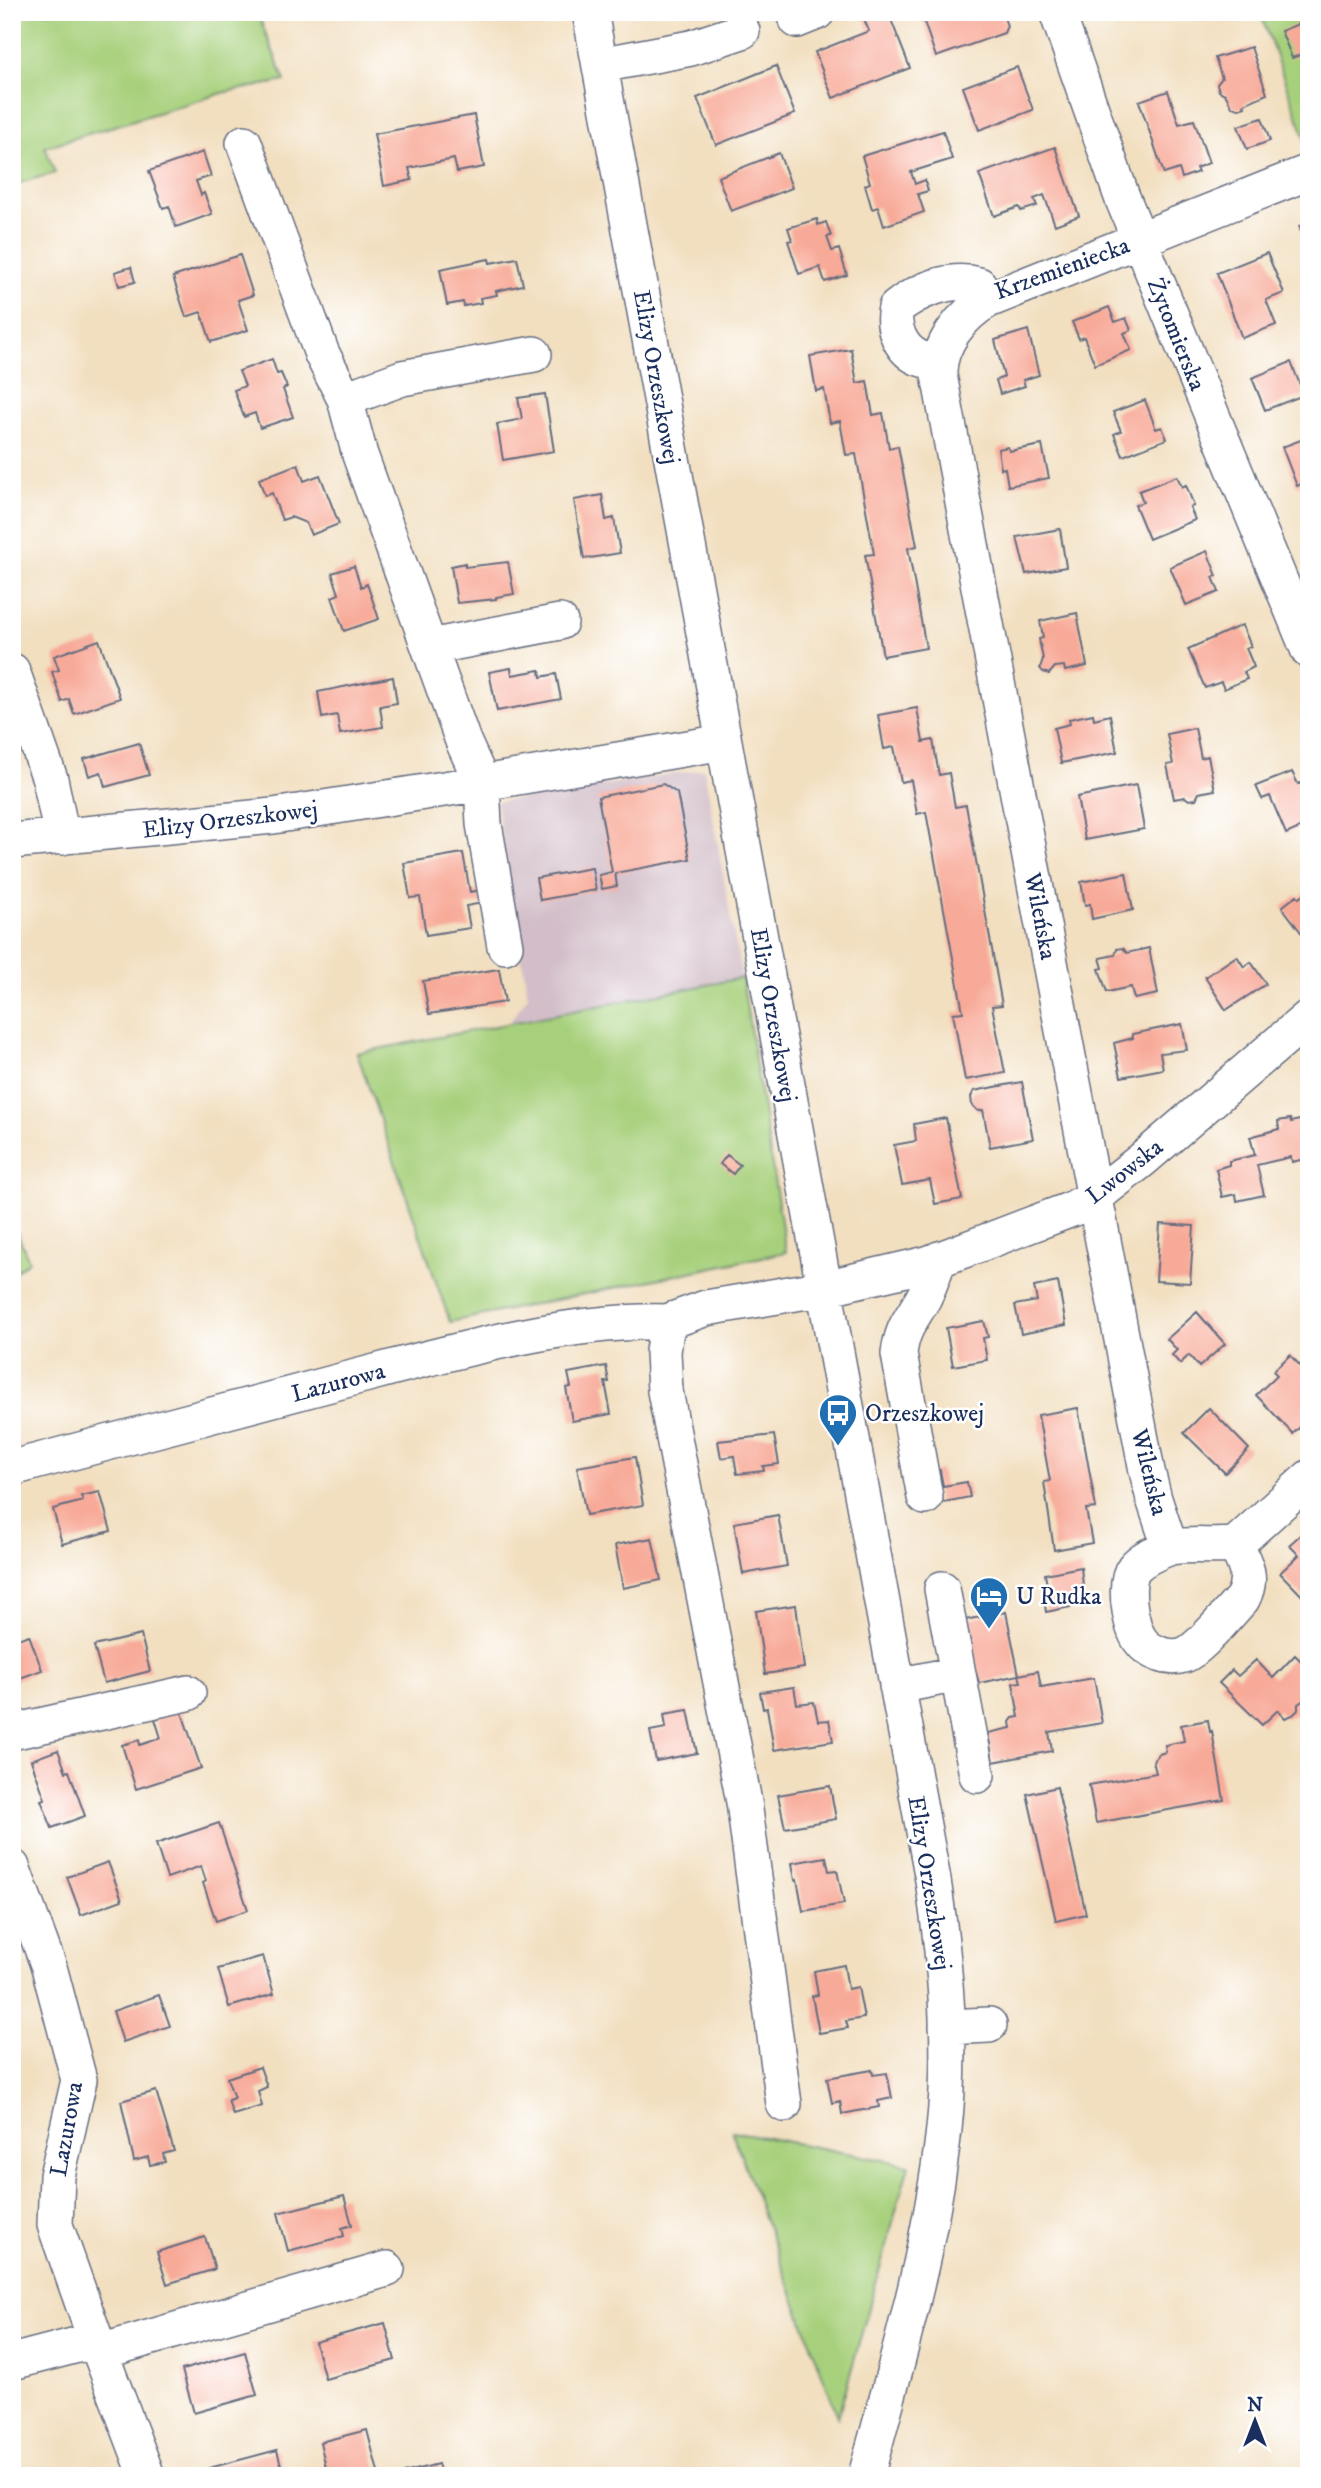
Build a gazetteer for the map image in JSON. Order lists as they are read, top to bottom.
{
  "streets": {
    "street": [
      "Krzemieniecka",
      "Żytomierska",
      "Elizy Orzeszkowej",
      "Wileńska",
      "Lwowska",
      "Lazurowa"
    ]
  },
  "crossings": [
    ["Krzemieniecka", "Żytomierska"],
    ["Krzemieniecka", "Wileńska"],
    ["Elizy Orzeszkowej", "Lwowska"],
    ["Wileńska", "Lwowska"]
  ],
  "places": {
    "bus stop": ["Orzeszkowej"],
    "hotel": ["U Rudka"]
  },
  "north": "top"
}
